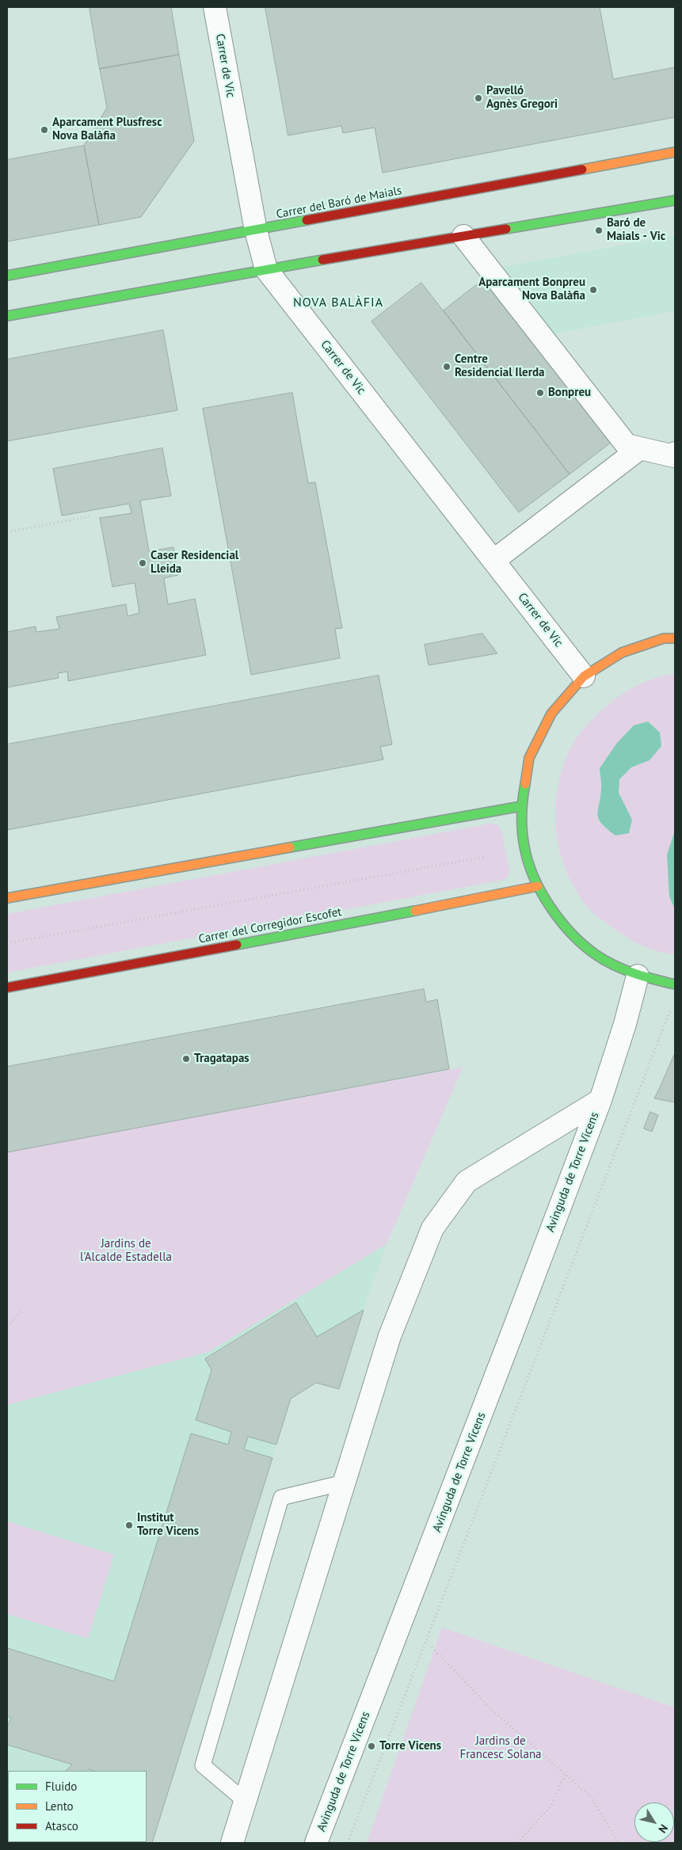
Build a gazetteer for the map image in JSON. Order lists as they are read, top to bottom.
{
  "streets": {
    "street": [
      "Carrer de Vic",
      "Carrer del Baró de Maials",
      "Carrer del Corregidor Escofet",
      "Avinguda de Torre Vicens"
    ]
  },
  "crossings": [
    ["Carrer de Vic", "Carrer del Baró de Maials"]
  ],
  "districts": ["NOVA BALÀFIA"],
  "parks": ["Jardins de l'Alcalde Estadella", "Jardins de Francesc Solana"],
  "places": [
    "Pavelló Agnès Gregori",
    "Aparcament Plusfresc Nova Balàfia",
    "Baró de Maials - Vic",
    "Aparcament Bonpreu Nova Balàfia",
    "Centre Residencial Ilerda",
    "Bonpreu",
    "Caser Residencial Lleida",
    "Tragatapas",
    "Institut Torre Vicens",
    "Torre Vicens"
  ],
  "legend": ["Fluido", "Lento", "Atasco"],
  "north": "bottom right"
}
